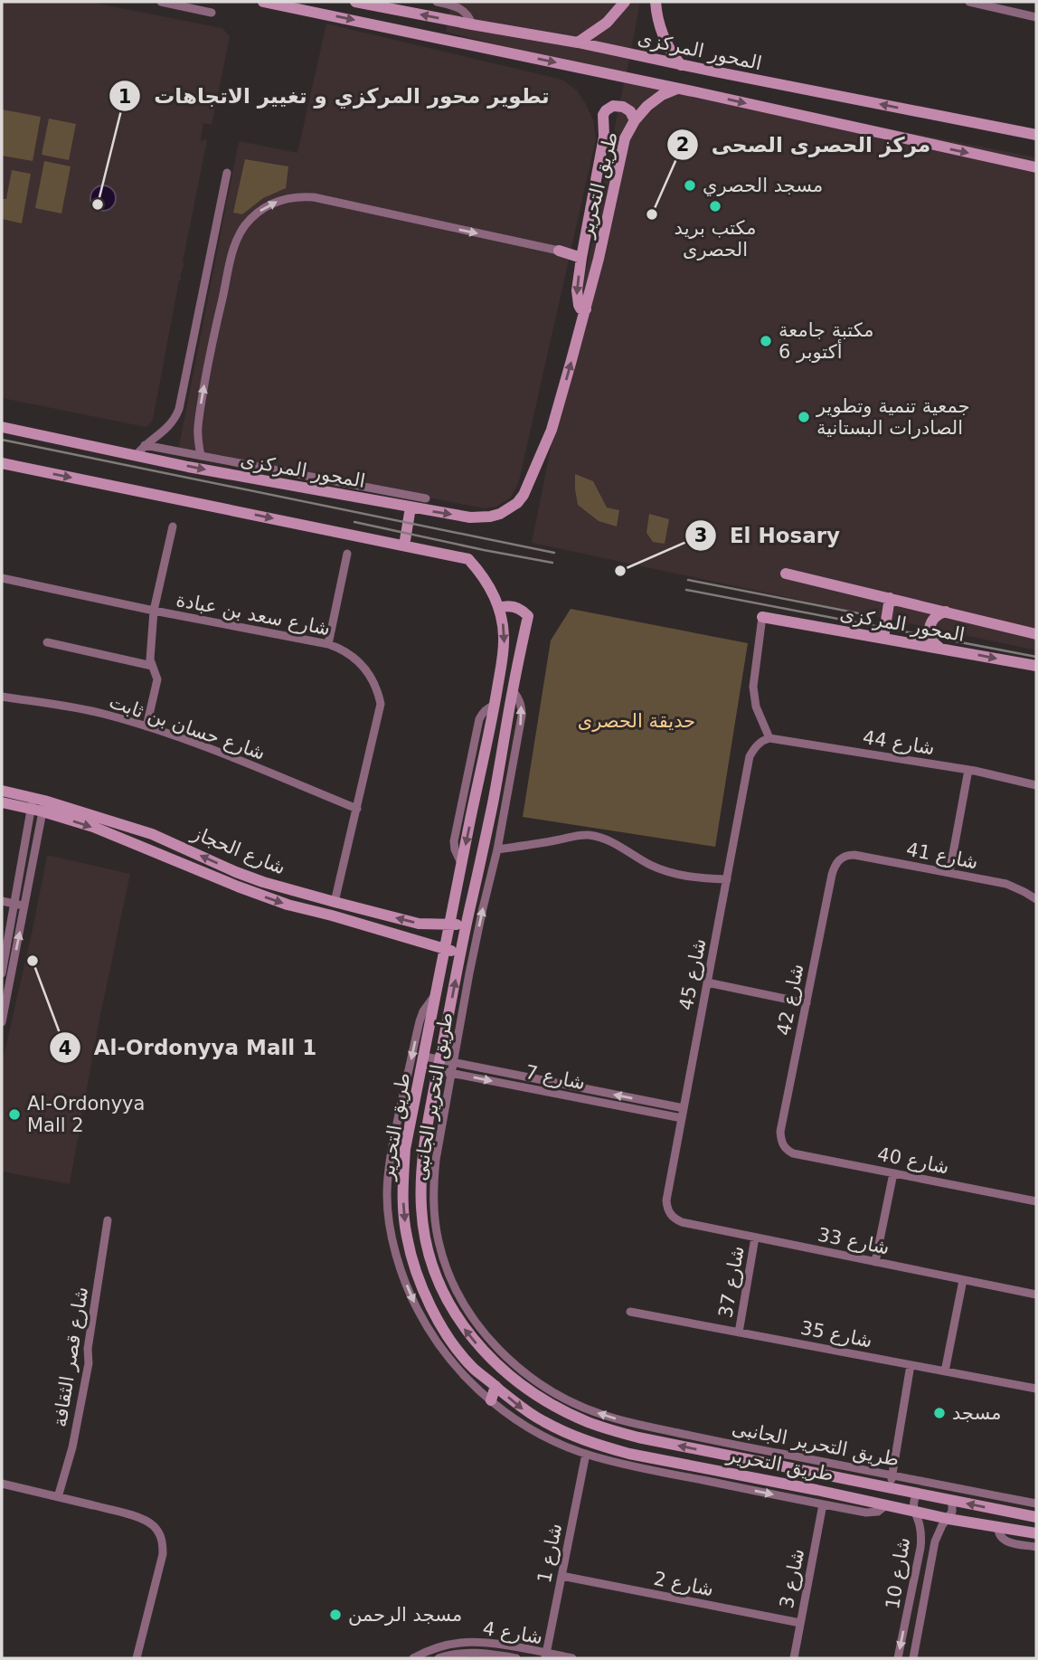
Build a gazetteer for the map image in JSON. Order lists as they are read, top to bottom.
{
  "streets": {
    "street": [
      "المحور المركزى",
      "طريق التحرير",
      "شارع سعد بن عبادة",
      "شارع حسان بن ثابت",
      "شارع 44",
      "شارع الحجاز",
      "شارع 41",
      "شارع 45",
      "شارع 42",
      "شارع 7",
      "طريق التحرير الجانبى",
      "شارع 40",
      "شارع 33",
      "شارع 37",
      "شارع 35",
      "شارع قصر الثقافة",
      "شارع 1",
      "شارع 10",
      "شارع 3",
      "شارع 2",
      "شارع 4"
    ]
  },
  "crossings": [
    ["المحور المركزى", "طريق التحرير"],
    ["طريق التحرير", "شارع الحجاز"],
    ["طريق التحرير", "شارع 7"],
    ["طريق التحرير", "طريق التحرير الجانبى"],
    ["طريق التحرير", "شارع 10"],
    ["شارع سعد بن عبادة", "شارع حسان بن ثابت"],
    ["شارع سعد بن عبادة", "شارع الحجاز"],
    ["شارع 44", "شارع 45"],
    ["شارع 41", "شارع 42"],
    ["شارع 45", "شارع 7"],
    ["شارع 45", "شارع 33"],
    ["شارع 42", "شارع 40"],
    ["شارع 7", "طريق التحرير الجانبى"],
    ["طريق التحرير الجانبى", "شارع 1"],
    ["طريق التحرير الجانبى", "شارع 3"],
    ["شارع 33", "شارع 37"],
    ["شارع 37", "شارع 35"],
    ["شارع 1", "شارع 2"],
    ["شارع 1", "شارع 4"],
    ["شارع 3", "شارع 2"]
  ],
  "parks": ["حديقة الحصرى"],
  "places": [
    "مسجد الحصري",
    "تطوير محور المركزي و تغيير الاتجاهات",
    "مكتب بريد الحصرى",
    "مركز الحصرى الصحى",
    "مكتبة جامعة 6 أكتوبر",
    "جمعية تنمية وتطوير الصادرات البستانية",
    "El Hosary",
    "Al-Ordonyya Mall 1",
    "Al-Ordonyya Mall 2",
    "مسجد",
    "مسجد الرحمن"
  ]
}
